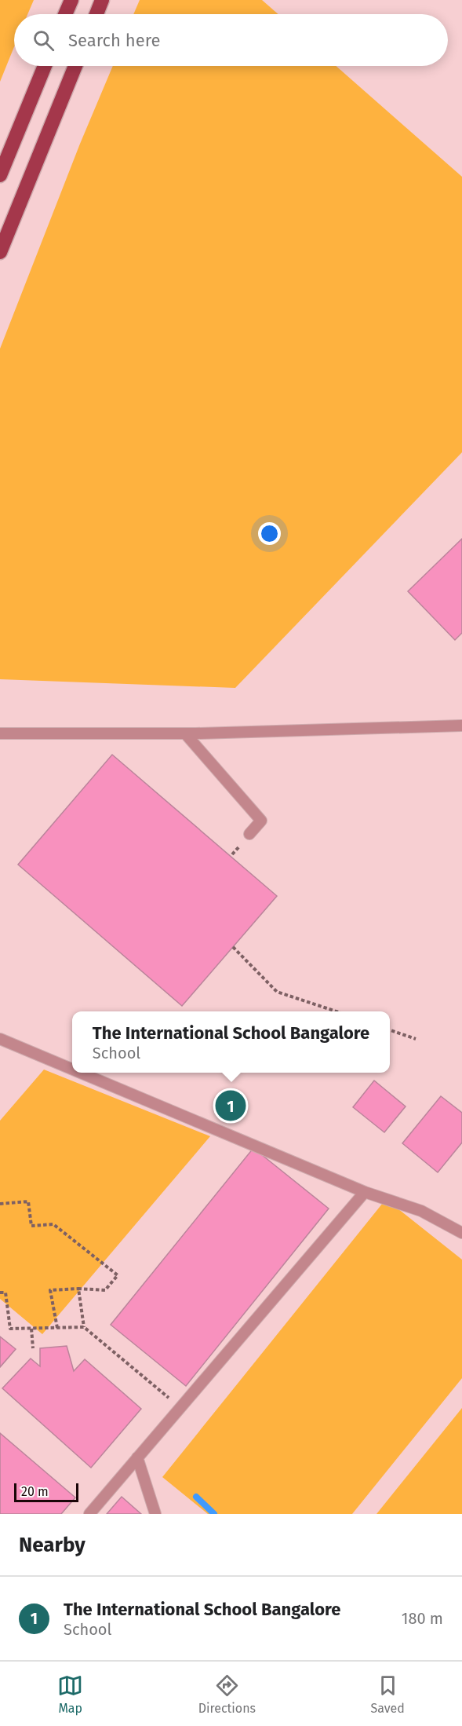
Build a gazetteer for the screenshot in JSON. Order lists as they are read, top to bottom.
{
  "scale_bar": "20 m",
  "page": {
    "search": "Search here",
    "popup": ["The International School Bangalore", "School"],
    "pins": "1",
    "scale": "20 m",
    "heading": "Nearby",
    "list": [
      {
        "mark": "1",
        "name": "The International School Bangalore",
        "note": "School",
        "value": "180 m"
      }
    ],
    "nav": ["Map", "Directions", "Saved"]
  }
}
